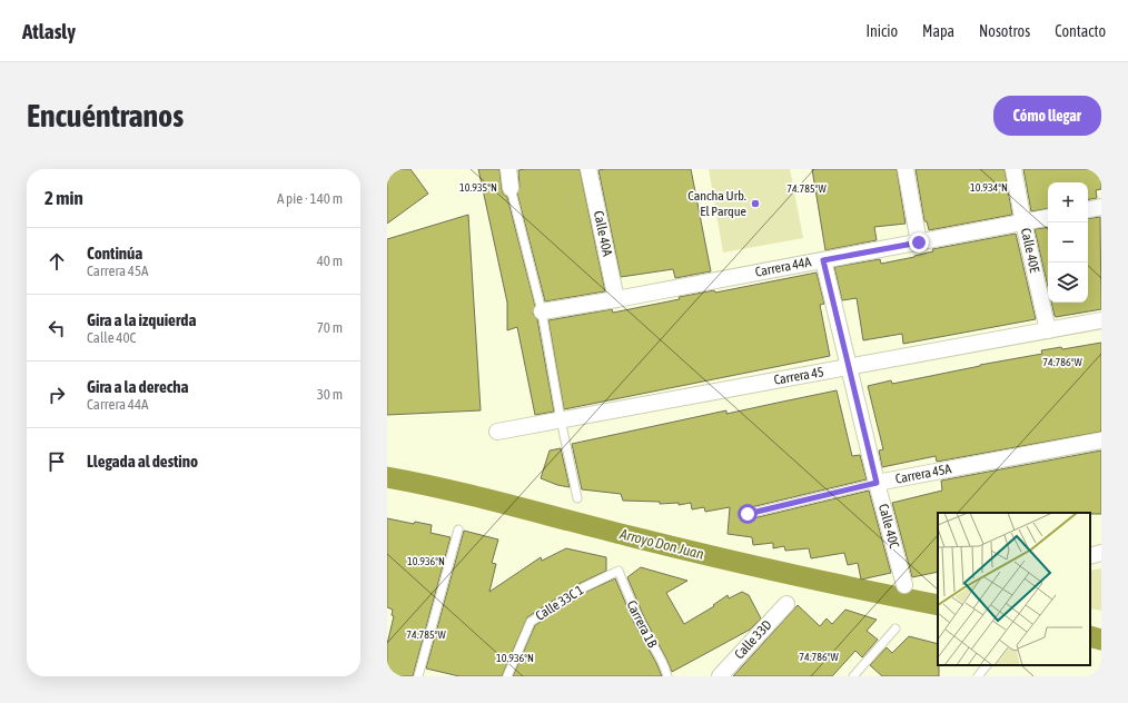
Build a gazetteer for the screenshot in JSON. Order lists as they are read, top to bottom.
{
  "streets": {
    "street": [
      "Calle 40A",
      "Calle 40E",
      "Carrera 44A",
      "Carrera 45",
      "Carrera 45A",
      "Calle 40C",
      "Calle 33D"
    ],
    "lane": ["Calle 33C 1", "Carrera 1B"]
  },
  "crossings": [
    ["Calle 40A", "Carrera 44A"],
    ["Calle 40E", "Carrera 44A"],
    ["Calle 40E", "Carrera 45"],
    ["Carrera 44A", "Calle 40C"],
    ["Carrera 45", "Calle 40C"],
    ["Carrera 45A", "Calle 40C"],
    ["Calle 33C 1", "Carrera 1B"]
  ],
  "water": ["Arroyo Don Juan"],
  "places": ["Cancha Urb. El Parque"],
  "page": {
    "header": "Atlasly",
    "nav": [
      "Inicio",
      "Mapa",
      "Nosotros",
      "Contacto"
    ],
    "buttons": "Cómo llegar",
    "title": "Encuéntranos",
    "heading": ["2 min", "A pie · 140 m"],
    "map_buttons": ["+", "−"],
    "list": [
      ["Continúa", "Carrera 45A", "40 m"],
      ["Gira a la izquierda", "Calle 40C", "70 m"],
      ["Gira a la derecha", "Carrera 44A", "30 m"],
      "Llegada al destino"
    ]
  },
  "coordinates": [
    "10.934°N",
    "10.935°N",
    "74.785°W",
    "74.786°W",
    "10.936°N"
  ]
}
